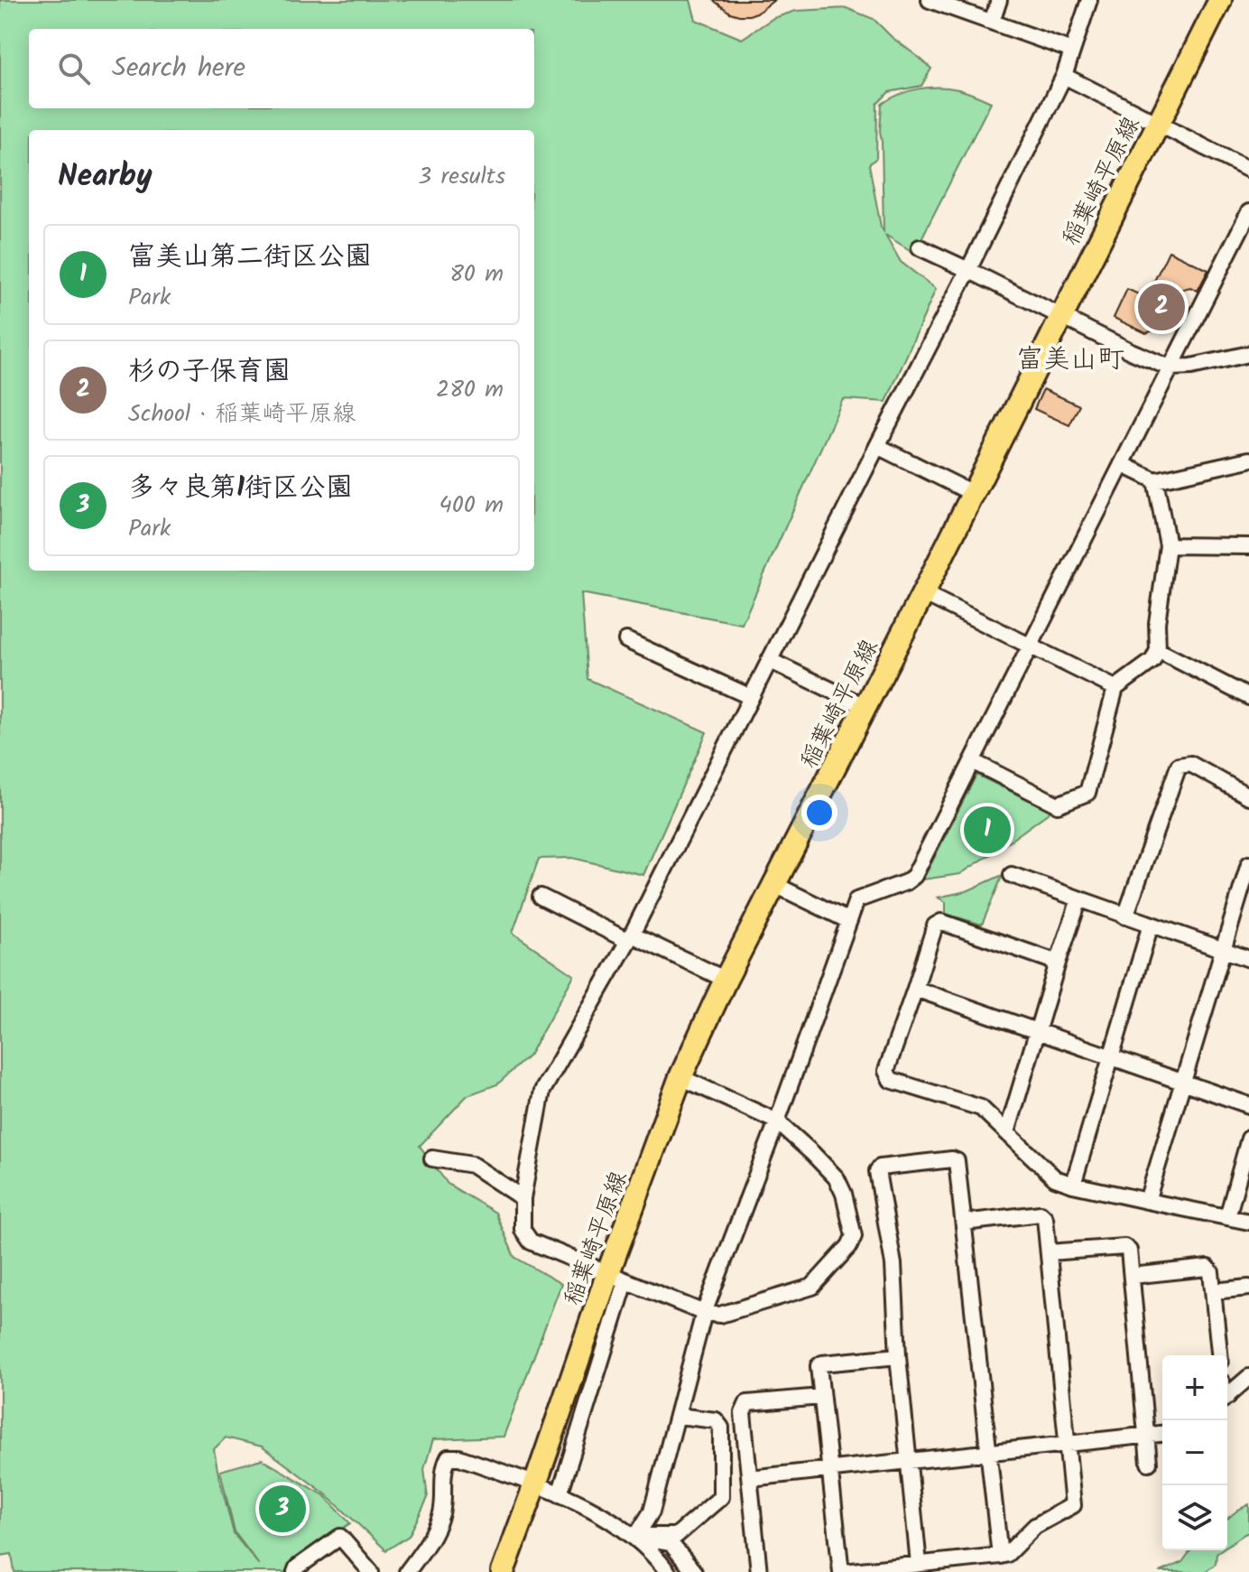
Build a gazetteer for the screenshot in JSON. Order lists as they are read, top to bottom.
{
  "streets": {
    "main road": ["稲葉崎平原線"]
  },
  "districts": ["富美山町"],
  "page": {
    "search": "Search here",
    "heading": ["Nearby", "3 results"],
    "list": [
      {
        "mark": "1",
        "name": "富美山第二街区公園",
        "note": "Park",
        "value": "80 m"
      },
      {
        "mark": "2",
        "name": "杉の子保育園",
        "note": "School · 稲葉崎平原線",
        "value": "280 m"
      },
      {
        "mark": "3",
        "name": "多々良第1街区公園",
        "note": "Park",
        "value": "400 m"
      }
    ],
    "pins": ["2", "1", "3"],
    "map_buttons": ["+", "−"]
  }
}
